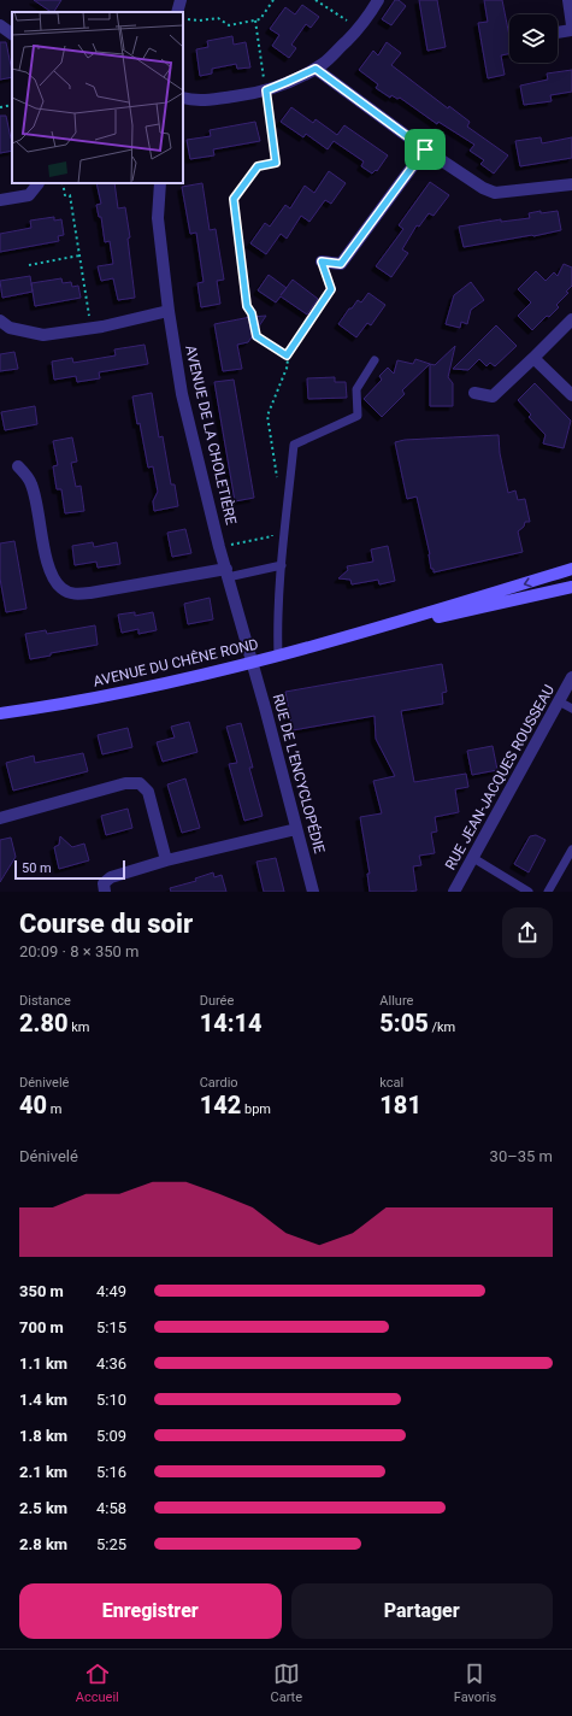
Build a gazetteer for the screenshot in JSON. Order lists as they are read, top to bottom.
{
  "streets": {
    "main road": ["AVENUE DU CHÊNE ROND"],
    "street": ["AVENUE DE LA CHOLETIÈRE", "RUE DE L’ENCYCLOPÉDIE", "RUE JEAN-JACQUES ROUSSEAU"]
  },
  "crossings": [
    ["AVENUE DE LA CHOLETIÈRE", "AVENUE DU CHÊNE ROND"],
    ["AVENUE DE LA CHOLETIÈRE", "RUE DE L’ENCYCLOPÉDIE"],
    ["AVENUE DU CHÊNE ROND", "RUE DE L’ENCYCLOPÉDIE"]
  ],
  "scale_bar": "50 m",
  "page": {
    "scale": "50 m",
    "heading": ["Course du soir", "20:09 · 8 × 350 m"],
    "stats": [
      ["Distance", "2.80 km"],
      ["Durée", "14:14"],
      ["Allure", "5:05 /km"],
      ["Dénivelé", "40 m"],
      ["Cardio", "142 bpm"],
      ["kcal", "181"]
    ],
    "chart": ["Dénivelé", "30–35 m"],
    "list": [
      {
        "name": "350 m",
        "note": "4:49"
      },
      {
        "name": "700 m",
        "note": "5:15"
      },
      {
        "name": "1.1 km",
        "note": "4:36"
      },
      {
        "name": "1.4 km",
        "note": "5:10"
      },
      {
        "name": "1.8 km",
        "note": "5:09"
      },
      {
        "name": "2.1 km",
        "note": "5:16"
      },
      {
        "name": "2.5 km",
        "note": "4:58"
      },
      {
        "name": "2.8 km",
        "note": "5:25"
      }
    ],
    "buttons": ["Enregistrer", "Partager"],
    "tabs": ["Accueil", "Carte", "Favoris"]
  }
}
